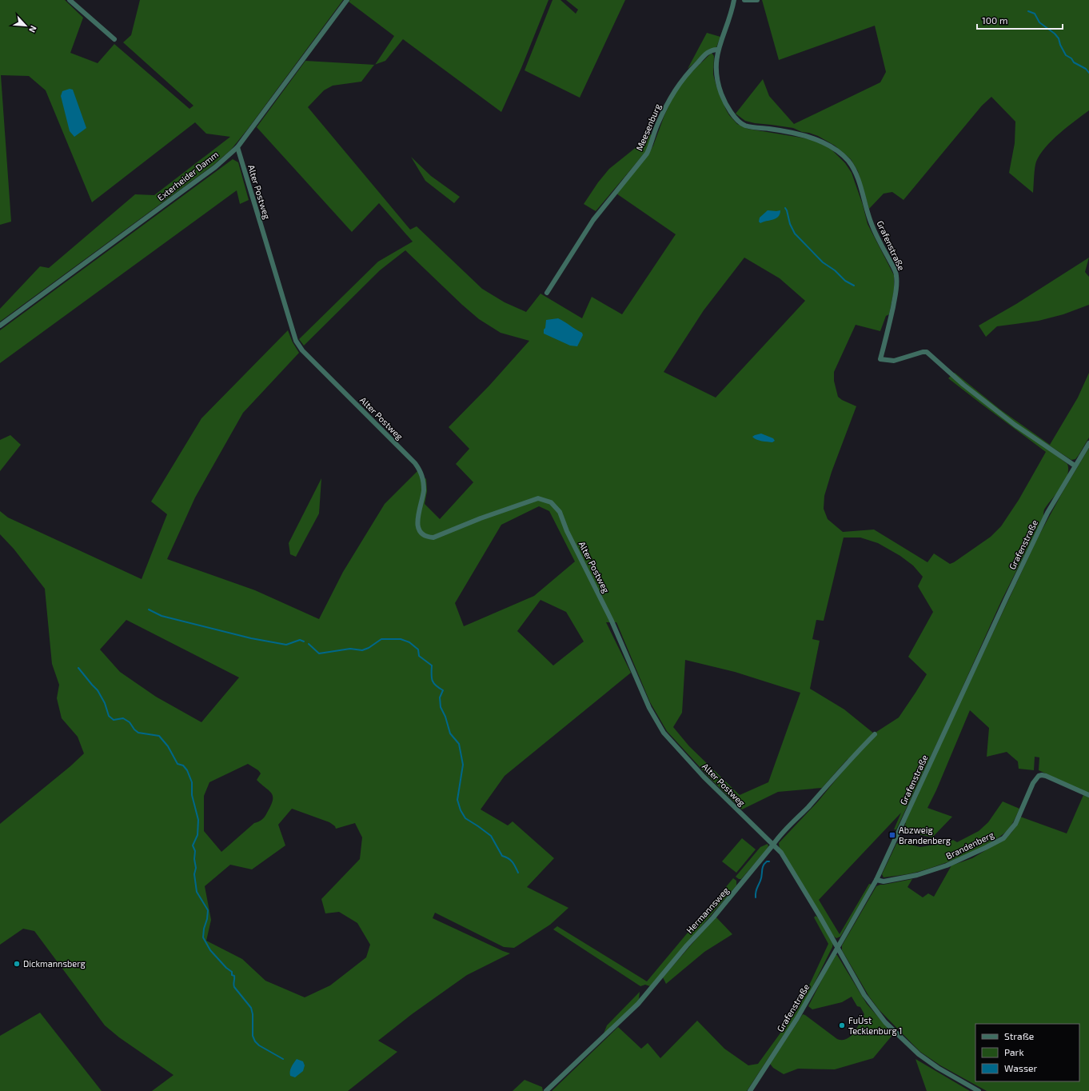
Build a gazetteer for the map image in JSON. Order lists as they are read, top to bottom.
{
  "streets": {
    "street": [
      "Meesenburg",
      "Exterheider Damm",
      "Alter Postweg",
      "Grafenstraße",
      "Brandenberg",
      "Hermannsweg"
    ]
  },
  "crossings": [
    ["Meesenburg", "Grafenstraße"],
    ["Exterheider Damm", "Alter Postweg"],
    ["Alter Postweg", "Grafenstraße"],
    ["Alter Postweg", "Hermannsweg"],
    ["Grafenstraße", "Brandenberg"]
  ],
  "places": {
    "transit": ["Abzweig Brandenberg"],
    "other": ["Dickmannsberg", "FuÜst Tecklenburg 1"]
  },
  "legend": ["Straße", "Park", "Wasser"],
  "scale_bar": "100 m",
  "north": "bottom right"
}
